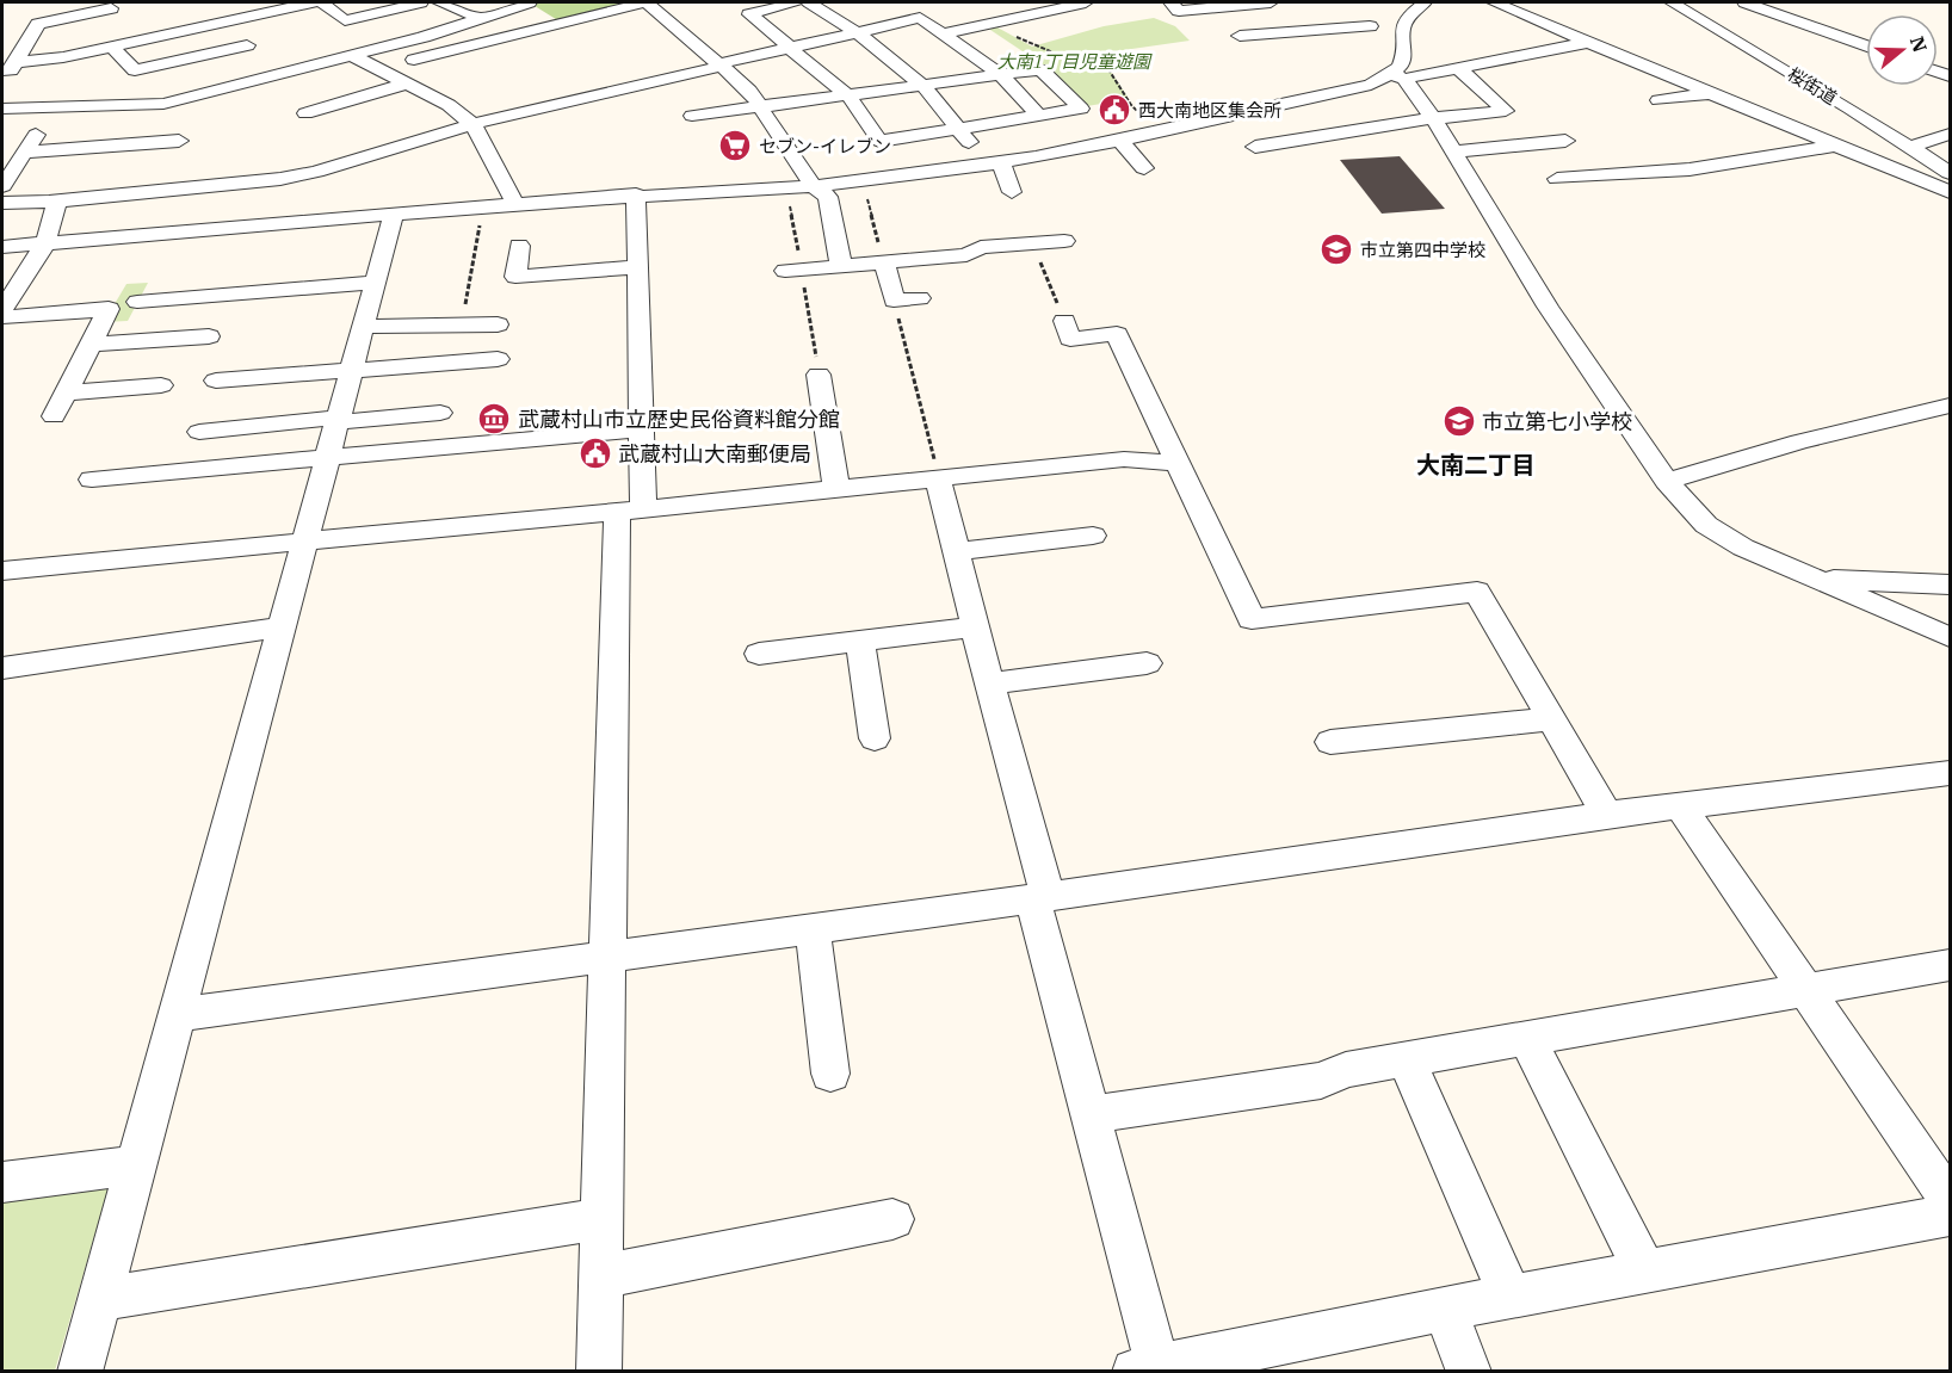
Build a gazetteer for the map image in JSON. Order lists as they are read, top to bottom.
{
  "streets": {
    "street": ["桜街道"]
  },
  "districts": ["大南二丁目"],
  "parks": ["大南1丁目児童遊園"],
  "places": {
    "public building": ["西大南地区集会所", "武蔵村山大南郵便局"],
    "supermarket": ["セブン-イレブン"],
    "school or university": ["市立第四中学校", "市立第七小学校"],
    "museum": ["武蔵村山市立歴史民俗資料館分館"]
  },
  "north": "right"
}
